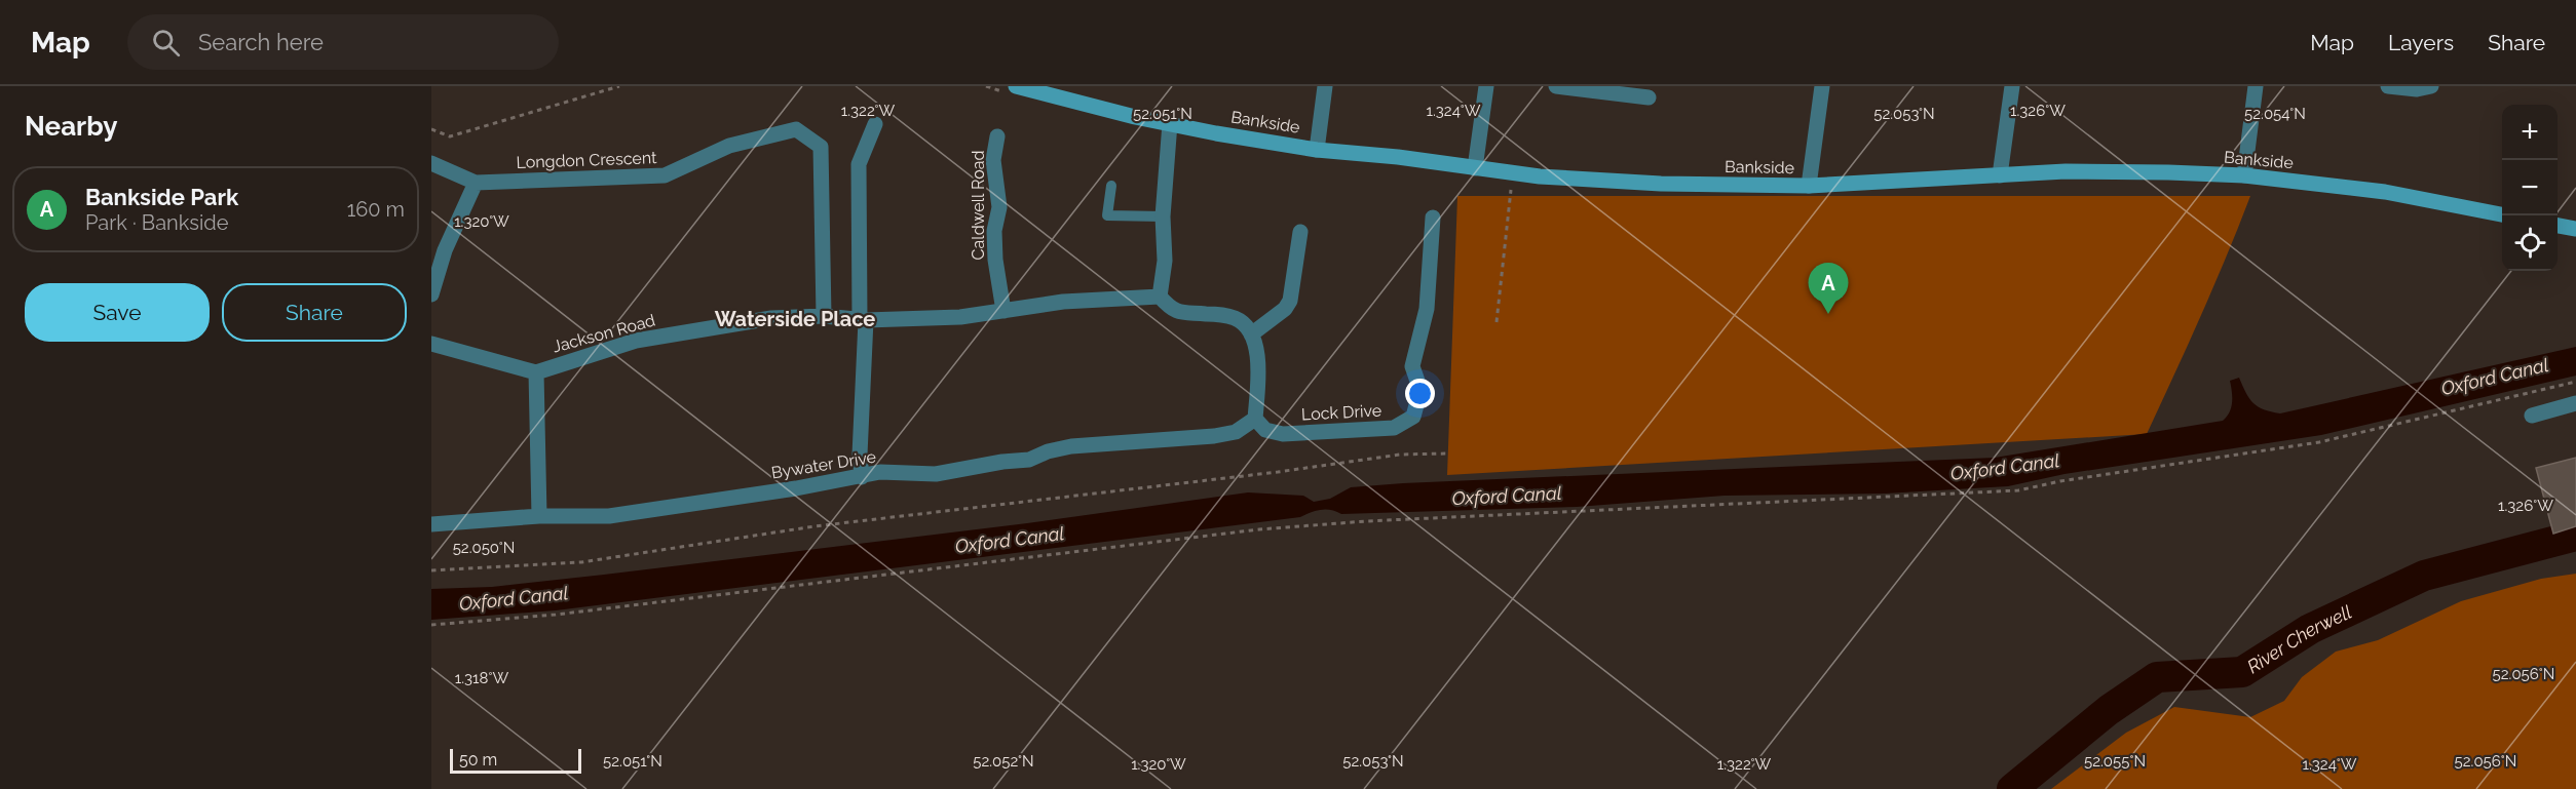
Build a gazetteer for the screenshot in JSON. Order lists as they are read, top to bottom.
{
  "streets": {
    "street": [
      "Bankside",
      "Longdon Crescent",
      "Caldwell Road",
      "Jackson Road",
      "Lock Drive",
      "Bywater Drive"
    ]
  },
  "crossings": [
    ["Longdon Crescent", "Jackson Road"],
    ["Jackson Road", "Bywater Drive"],
    ["Lock Drive", "Bywater Drive"]
  ],
  "districts": ["Waterside Place"],
  "water": ["Oxford Canal", "River Cherwell"],
  "scale_bar": "50 m",
  "page": {
    "header": "Map",
    "search": "Search here",
    "nav": ["Map", "Layers", "Share"],
    "heading": "Nearby",
    "map_buttons": ["+", "−"],
    "list": [
      {
        "mark": "A",
        "name": "Bankside Park",
        "note": "Park · Bankside",
        "value": "160 m"
      }
    ],
    "pins": "A",
    "buttons": ["Save", "Share"],
    "scale": "50 m"
  },
  "coordinates": [
    "1.326°W",
    "1.322°W",
    "1.324°W",
    "52.051°N",
    "52.053°N",
    "52.054°N",
    "1.320°W",
    "52.050°N",
    "52.056°N",
    "1.318°W",
    "52.052°N",
    "52.055°N"
  ]
}
